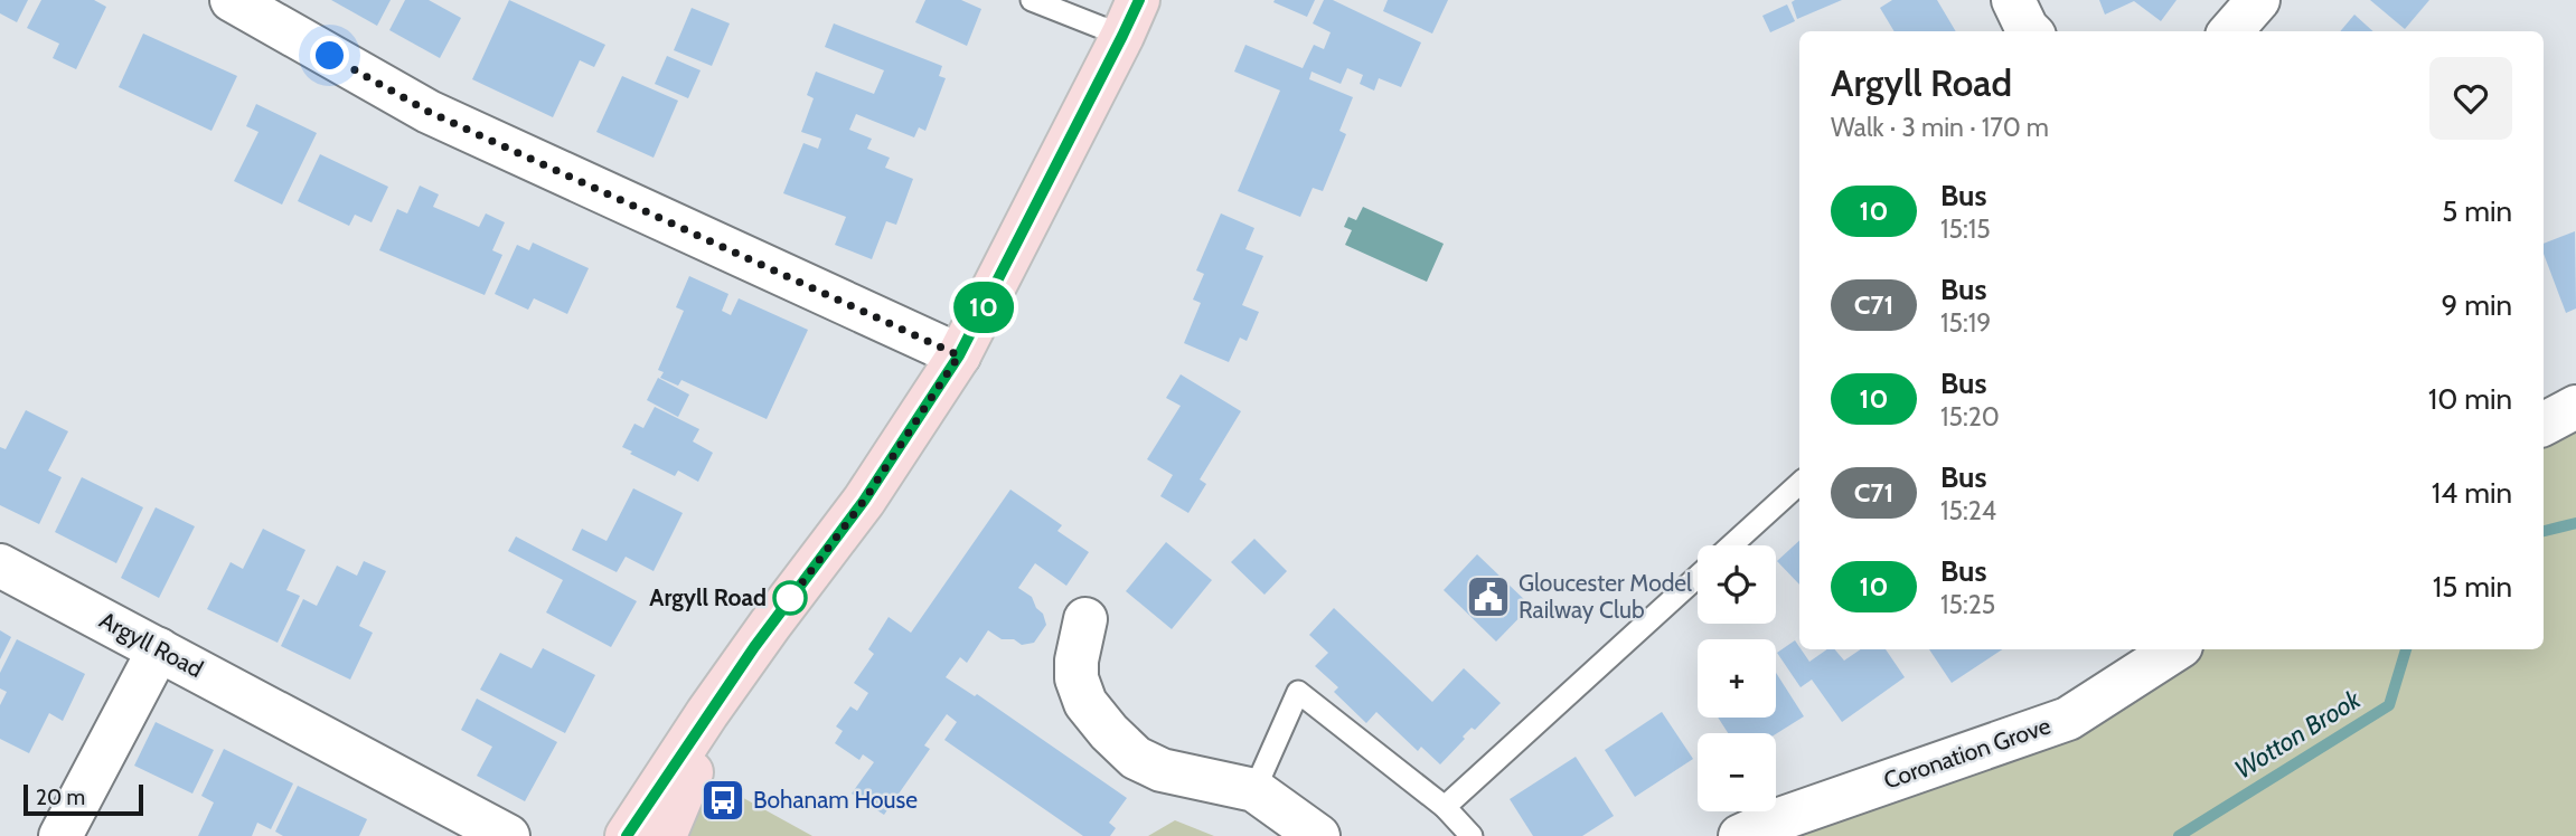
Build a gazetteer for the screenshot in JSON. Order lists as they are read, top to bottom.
{
  "streets": {
    "street": ["Argyll Road", "Coronation Grove"]
  },
  "water": ["Wotton Brook"],
  "places": {
    "public building": ["Gloucester Model Railway Club"],
    "other": ["Argyll Road"],
    "bus stop": ["Bohanam House"]
  },
  "lines": ["bus line 10"],
  "scale_bar": "20 m",
  "page": {
    "on_map": "10",
    "heading": ["Argyll Road", "Walk · 3 min · 170 m"],
    "list": [
      {
        "mark": "10",
        "name": "Bus",
        "note": "15:15",
        "value": "5 min"
      },
      {
        "mark": "C71",
        "name": "Bus",
        "note": "15:19",
        "value": "9 min"
      },
      {
        "mark": "10",
        "name": "Bus",
        "note": "15:20",
        "value": "10 min"
      },
      {
        "mark": "C71",
        "name": "Bus",
        "note": "15:24",
        "value": "14 min"
      },
      {
        "mark": "10",
        "name": "Bus",
        "note": "15:25",
        "value": "15 min"
      }
    ],
    "map_buttons": ["+", "−"],
    "scale": "20 m"
  }
}
